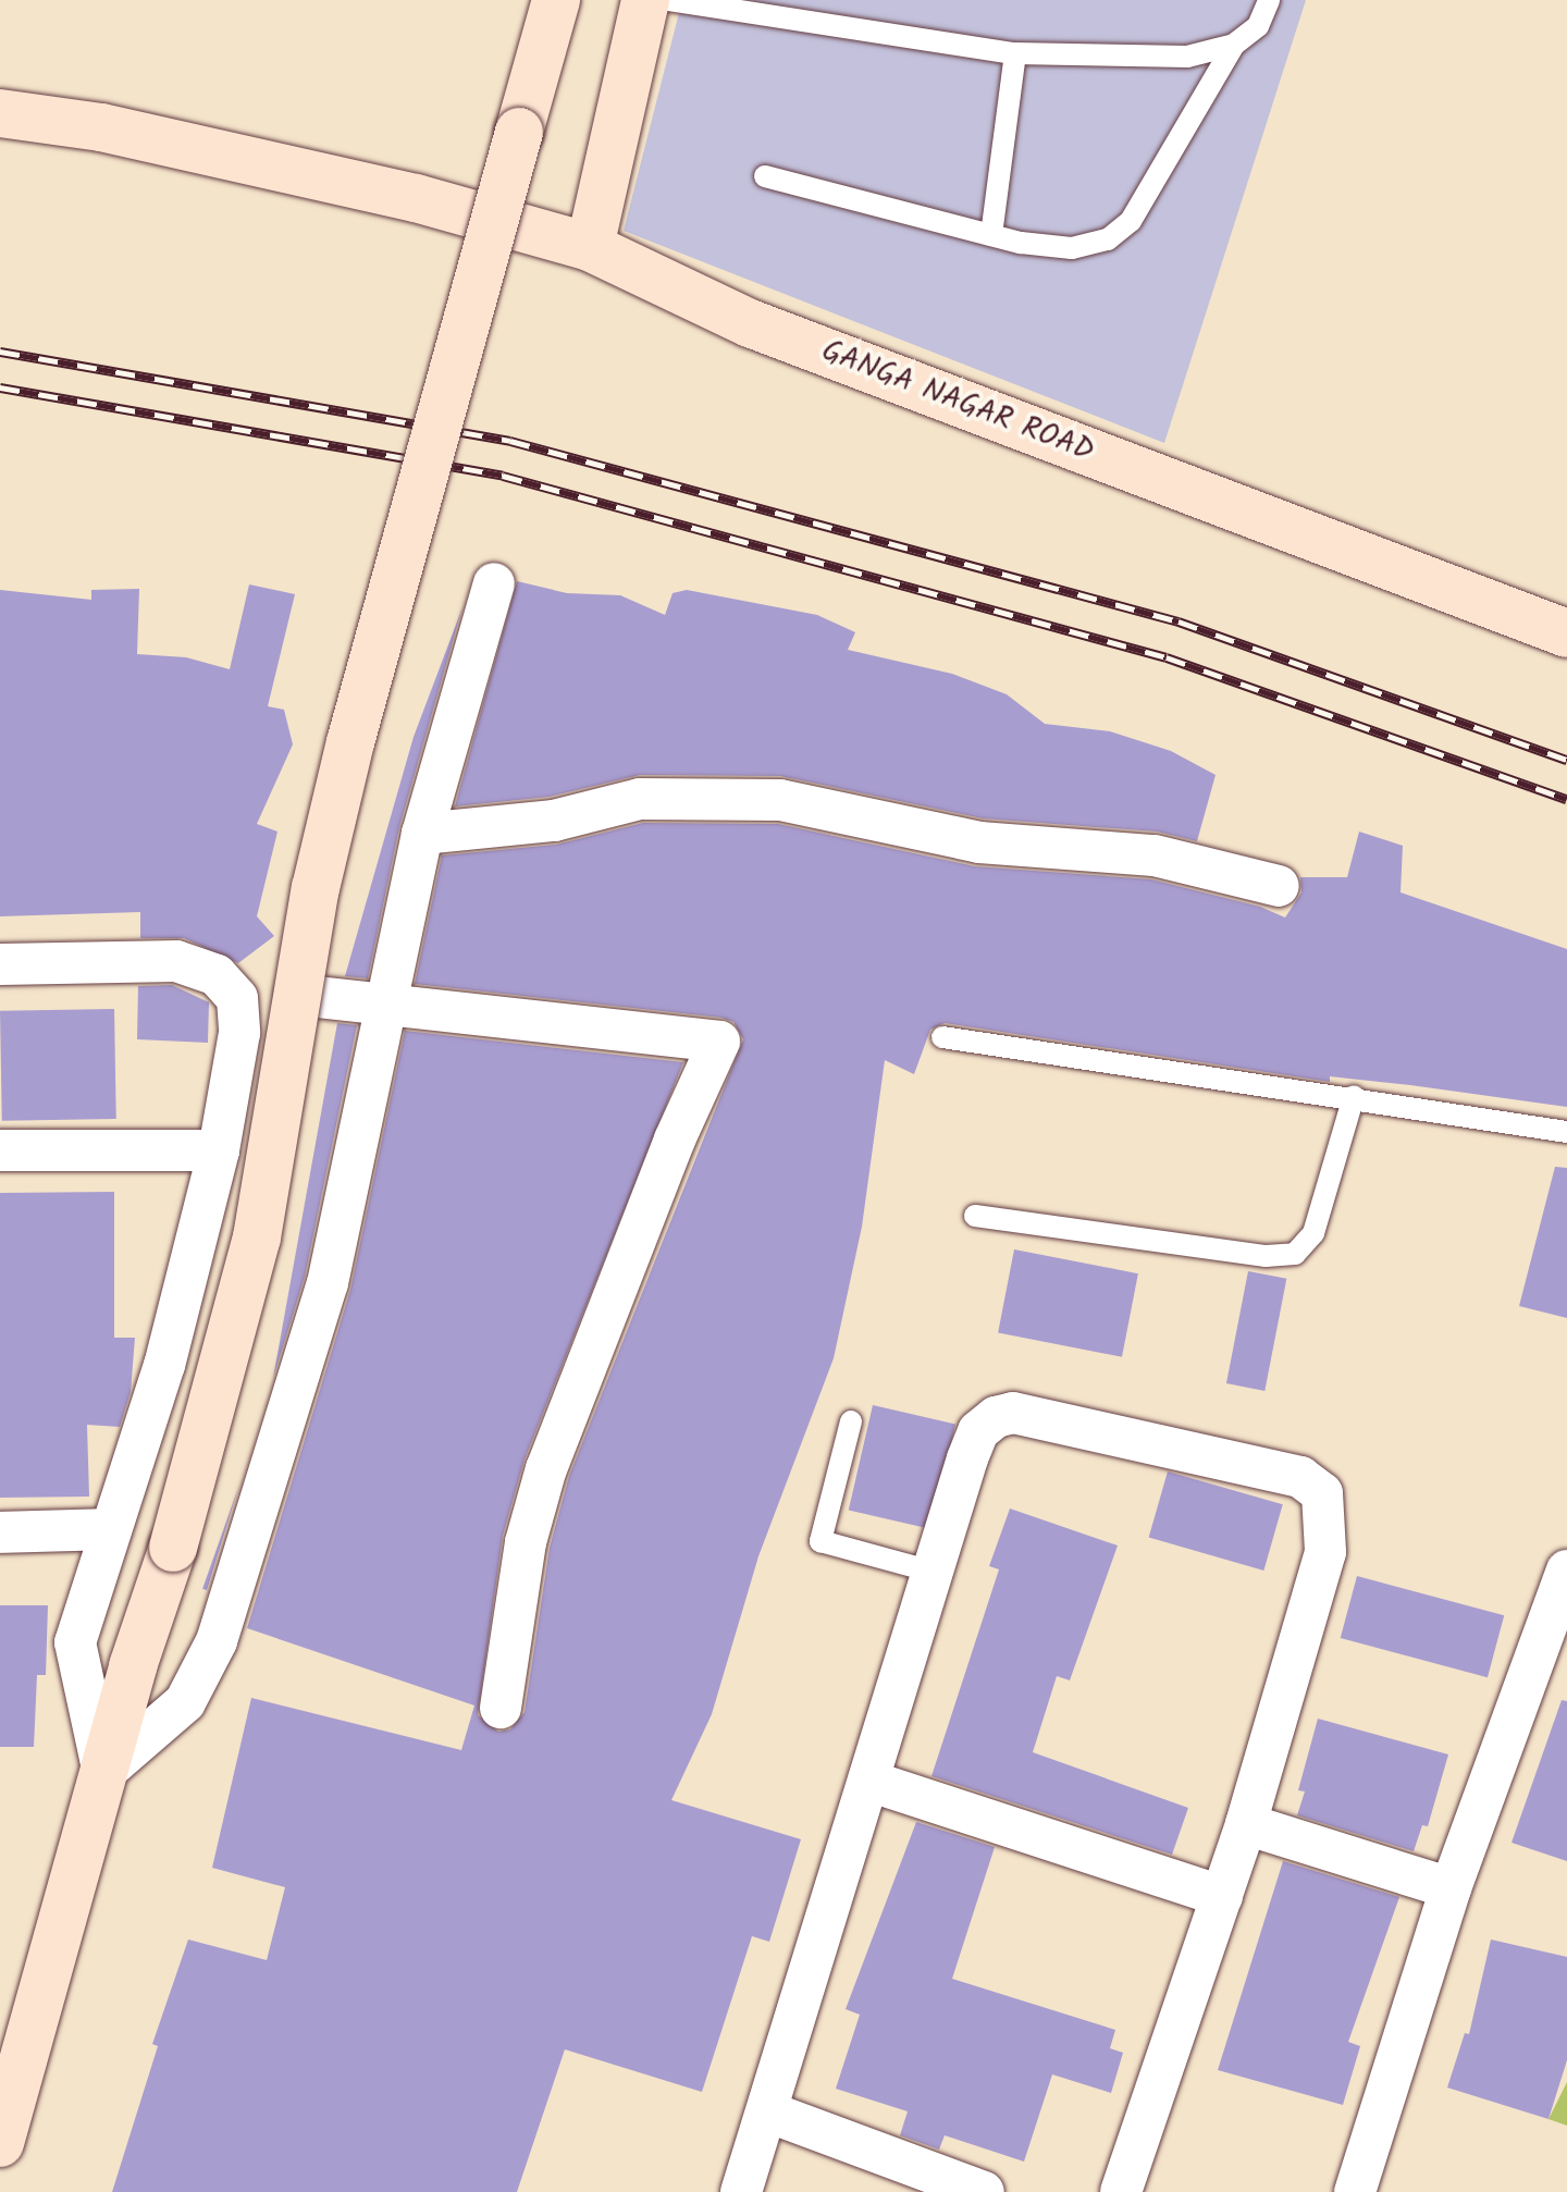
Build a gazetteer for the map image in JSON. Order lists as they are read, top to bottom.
{
  "streets": {
    "street": ["GANGA NAGAR ROAD"]
  }
}
